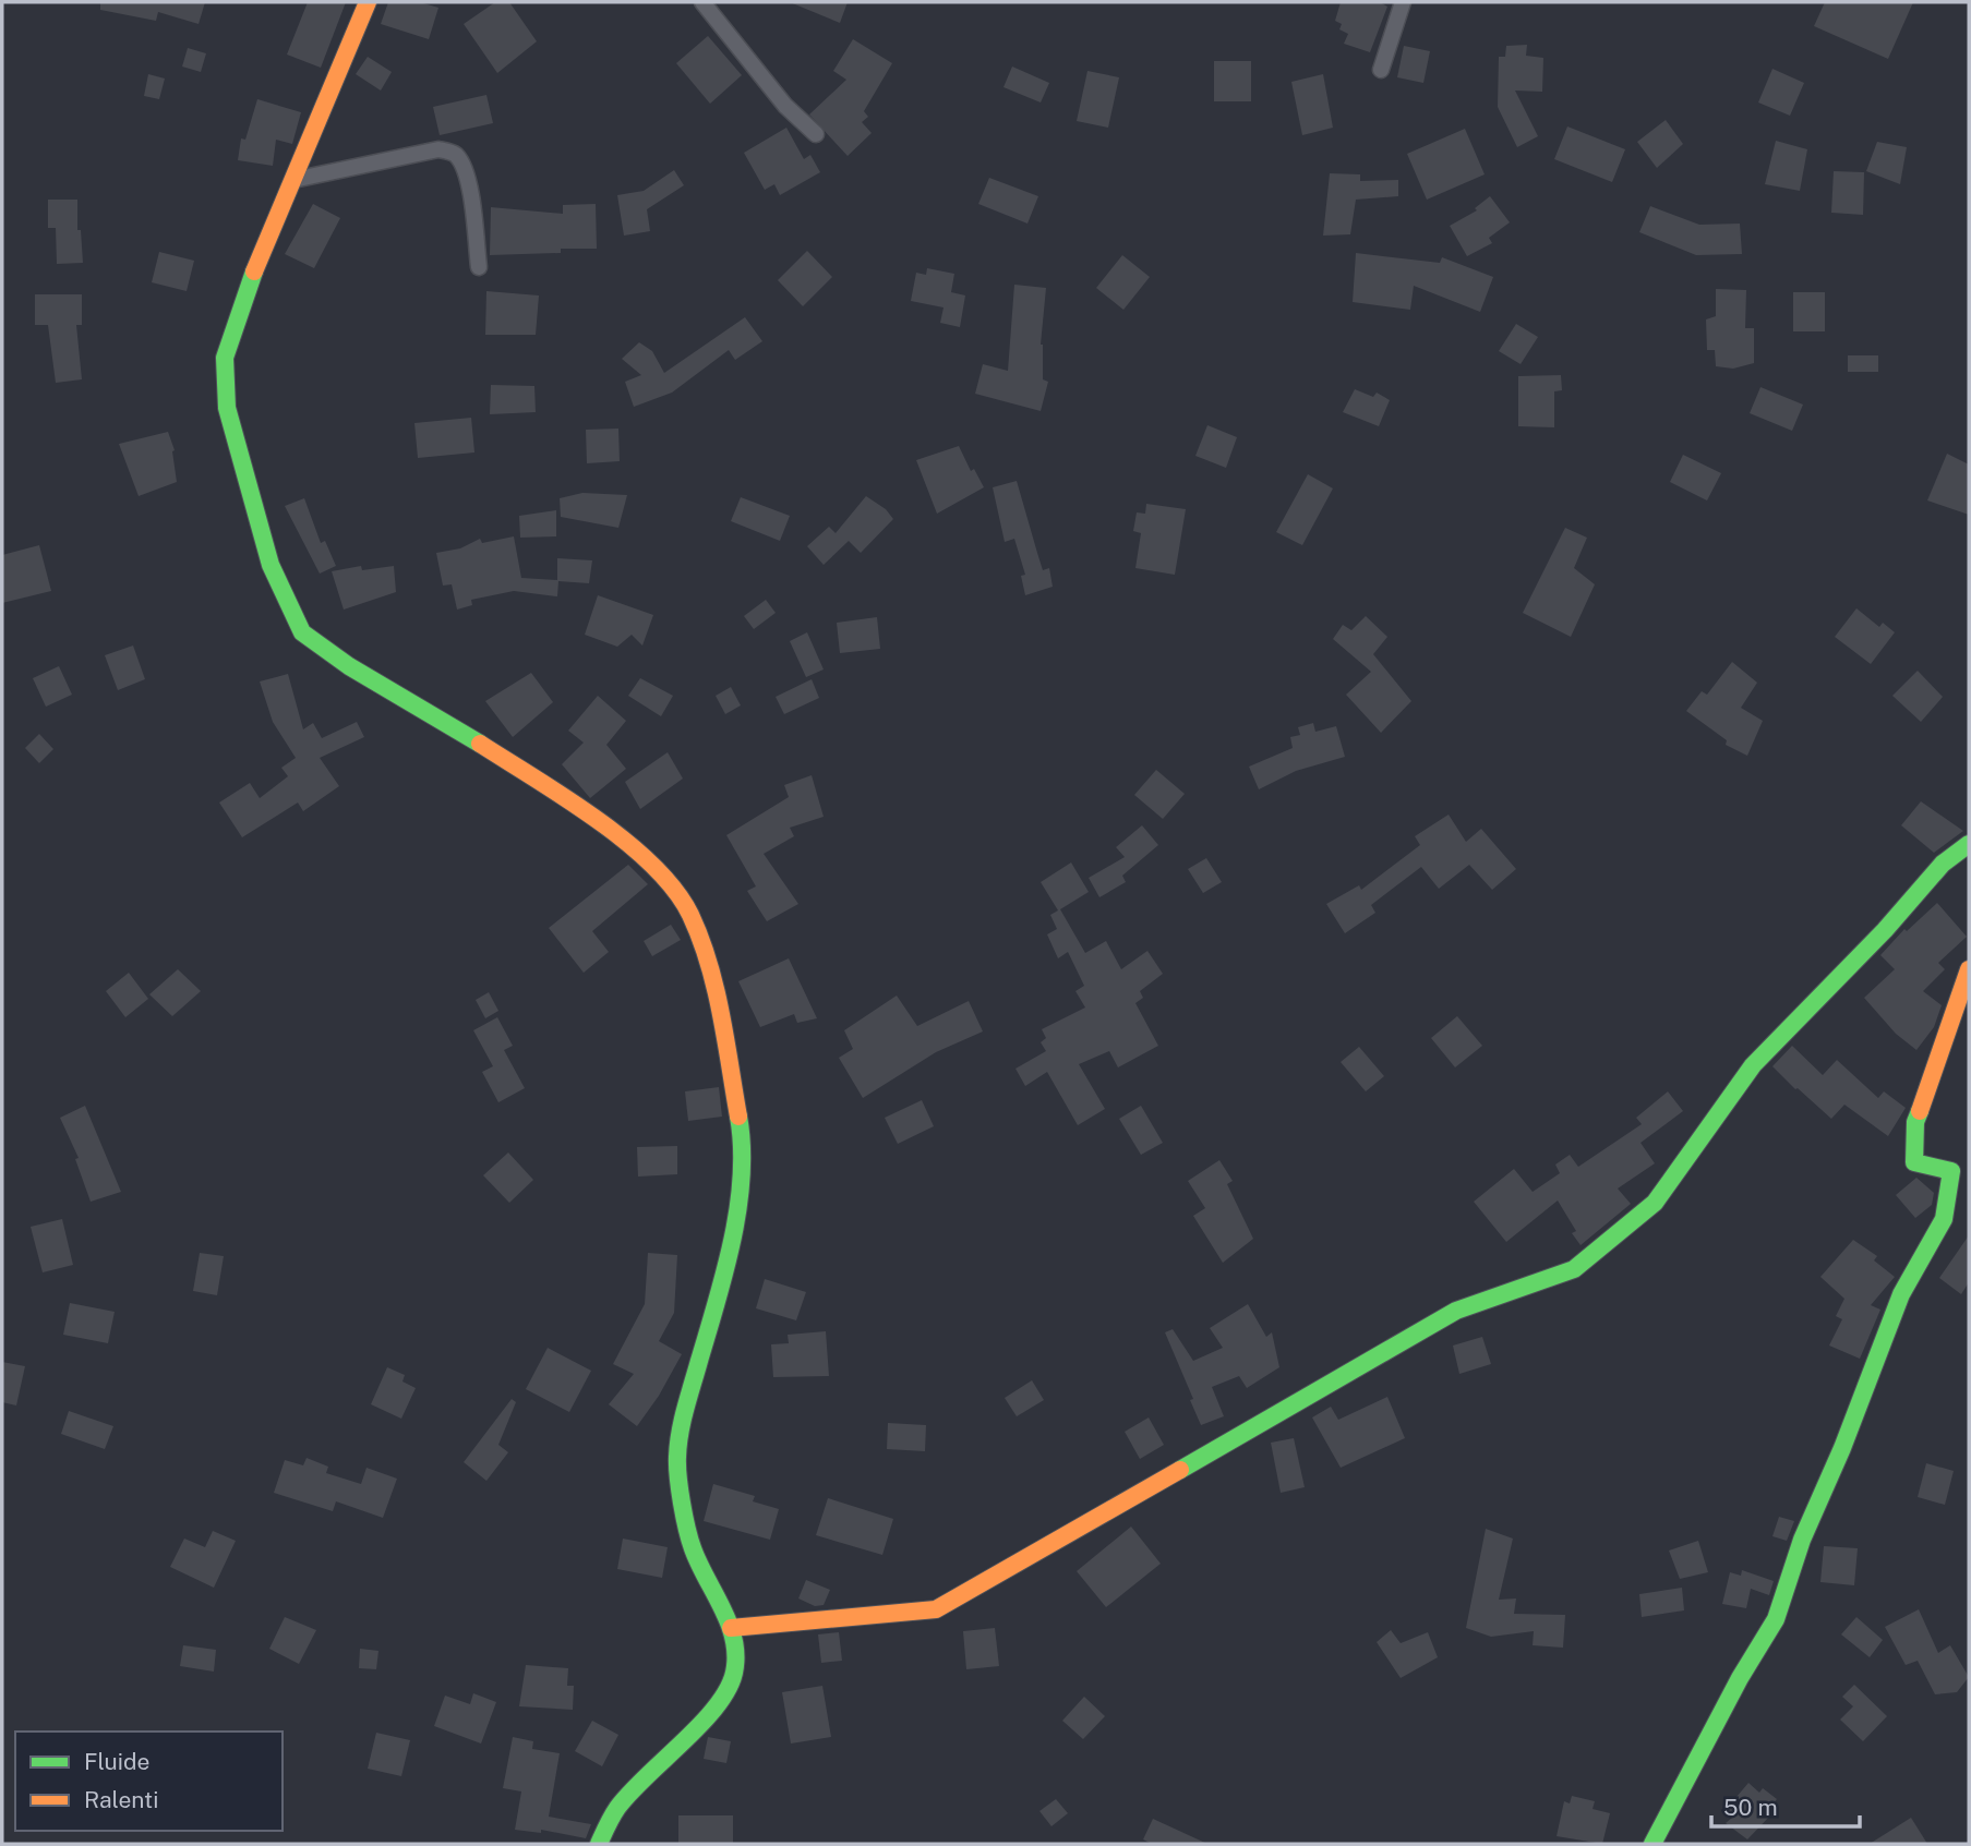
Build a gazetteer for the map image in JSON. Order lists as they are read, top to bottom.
{
  "legend": ["Fluide", "Ralenti"],
  "scale_bar": "50 m"
}
